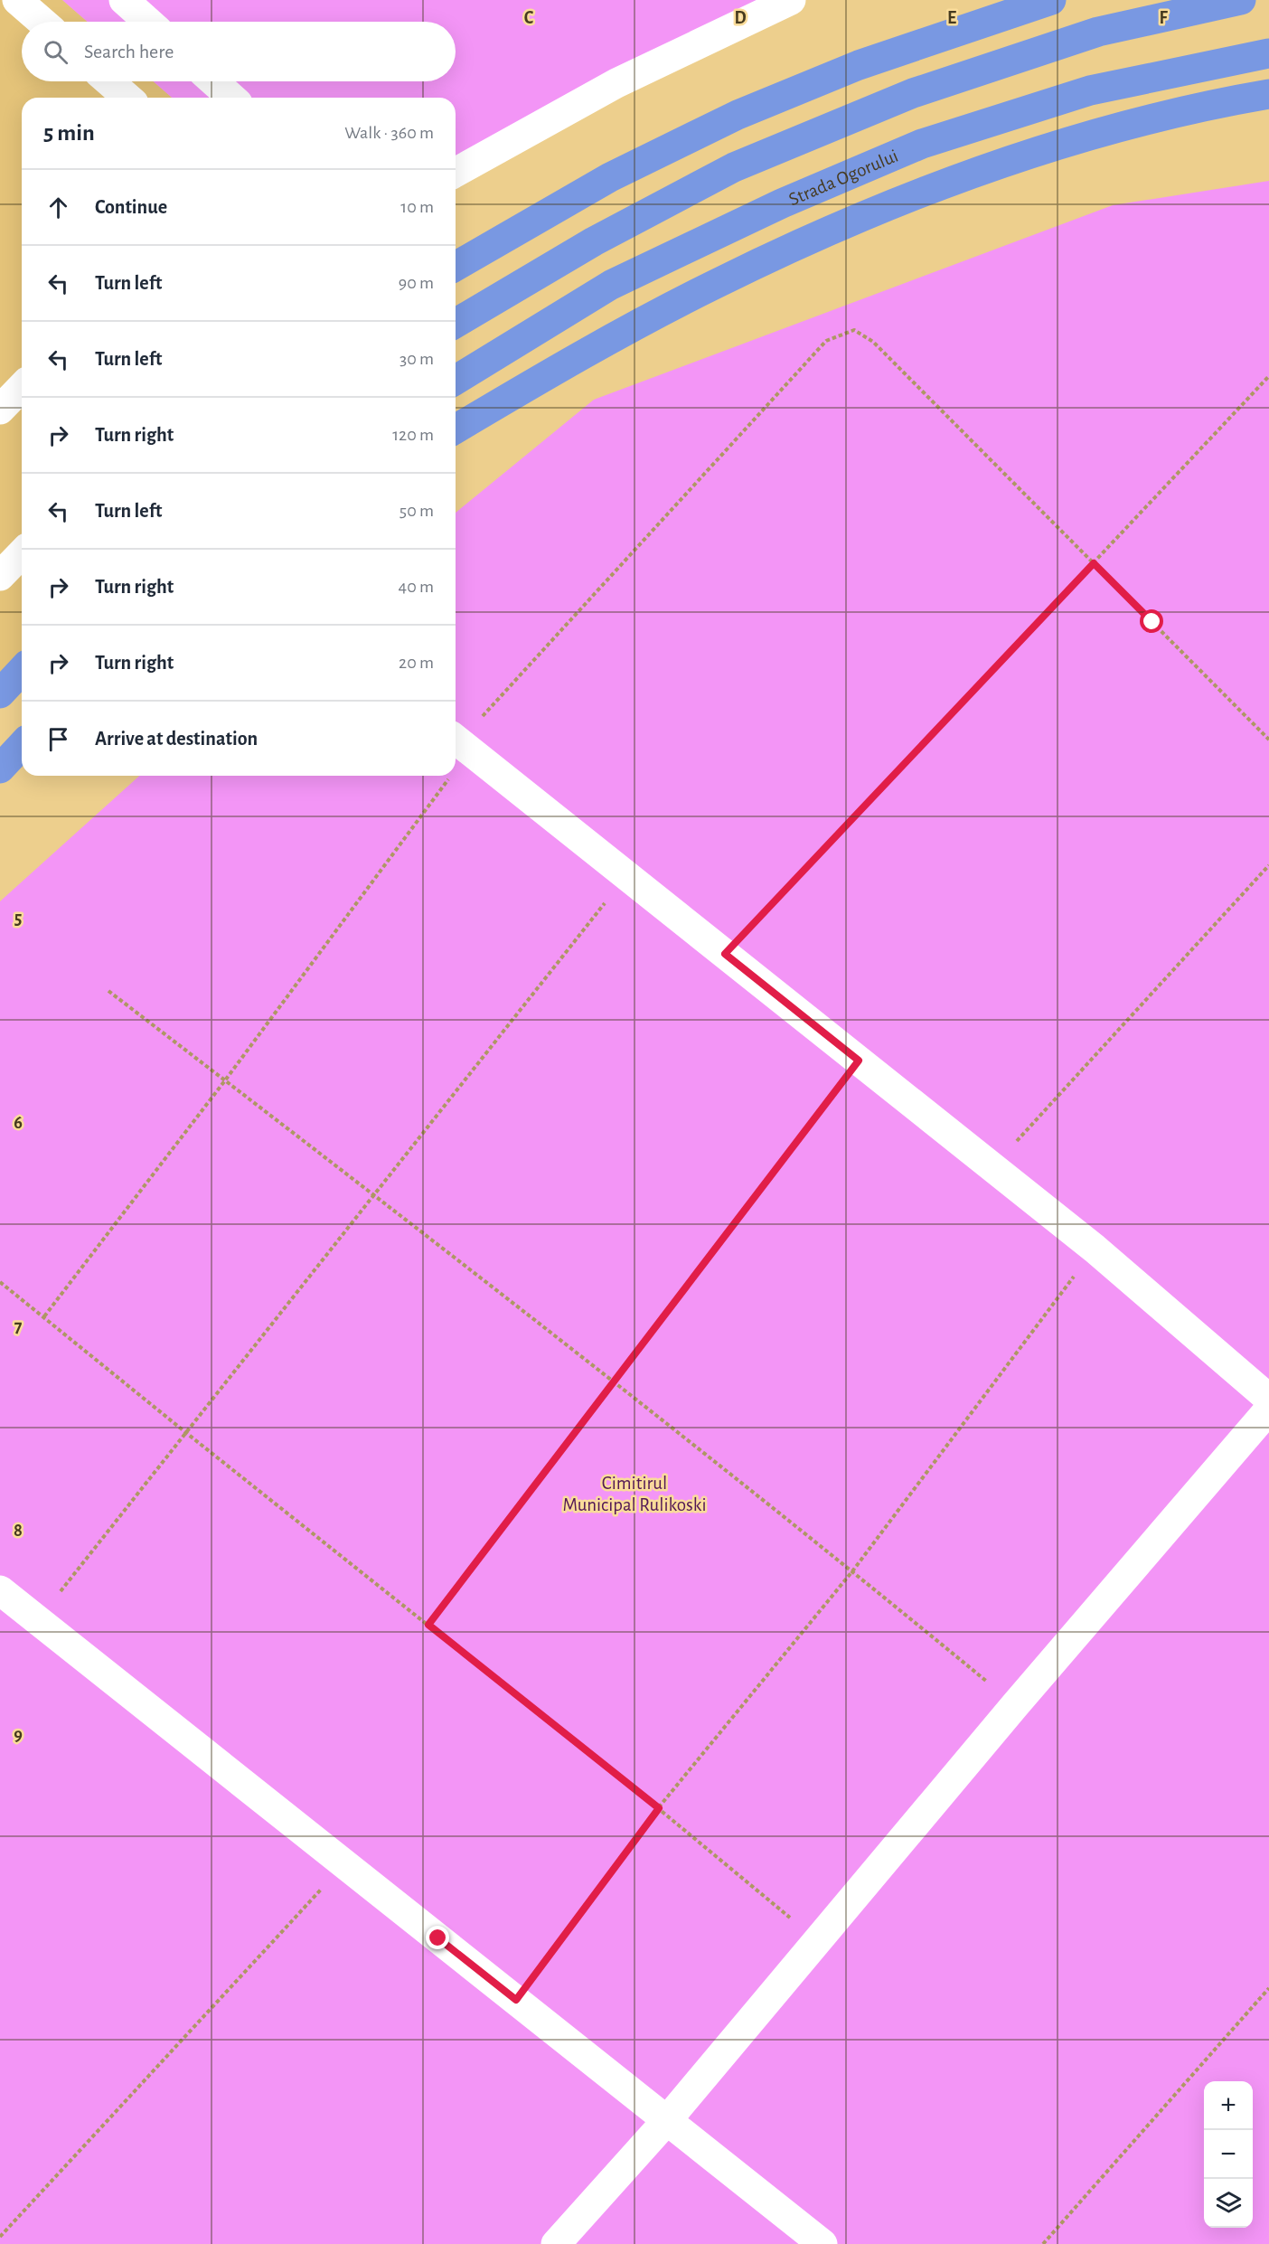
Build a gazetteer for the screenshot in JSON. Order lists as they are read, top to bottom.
{
  "streets": {
    "highway": ["Strada Ogorului"]
  },
  "parks": ["Cimitirul Municipal Rulikoski"],
  "page": {
    "search": "Search here",
    "heading": ["5 min", "Walk · 360 m"],
    "list": [
      ["Continue", "10 m"],
      ["Turn left", "90 m"],
      ["Turn left", "30 m"],
      ["Turn right", "120 m"],
      ["Turn left", "50 m"],
      ["Turn right", "40 m"],
      ["Turn right", "20 m"],
      "Arrive at destination"
    ],
    "map_buttons": ["+", "−"]
  },
  "grid": {
    "columns": [
      "C",
      "D",
      "E",
      "F"
    ],
    "rows": [
      "5",
      "6",
      "7",
      "8",
      "9"
    ]
  }
}
